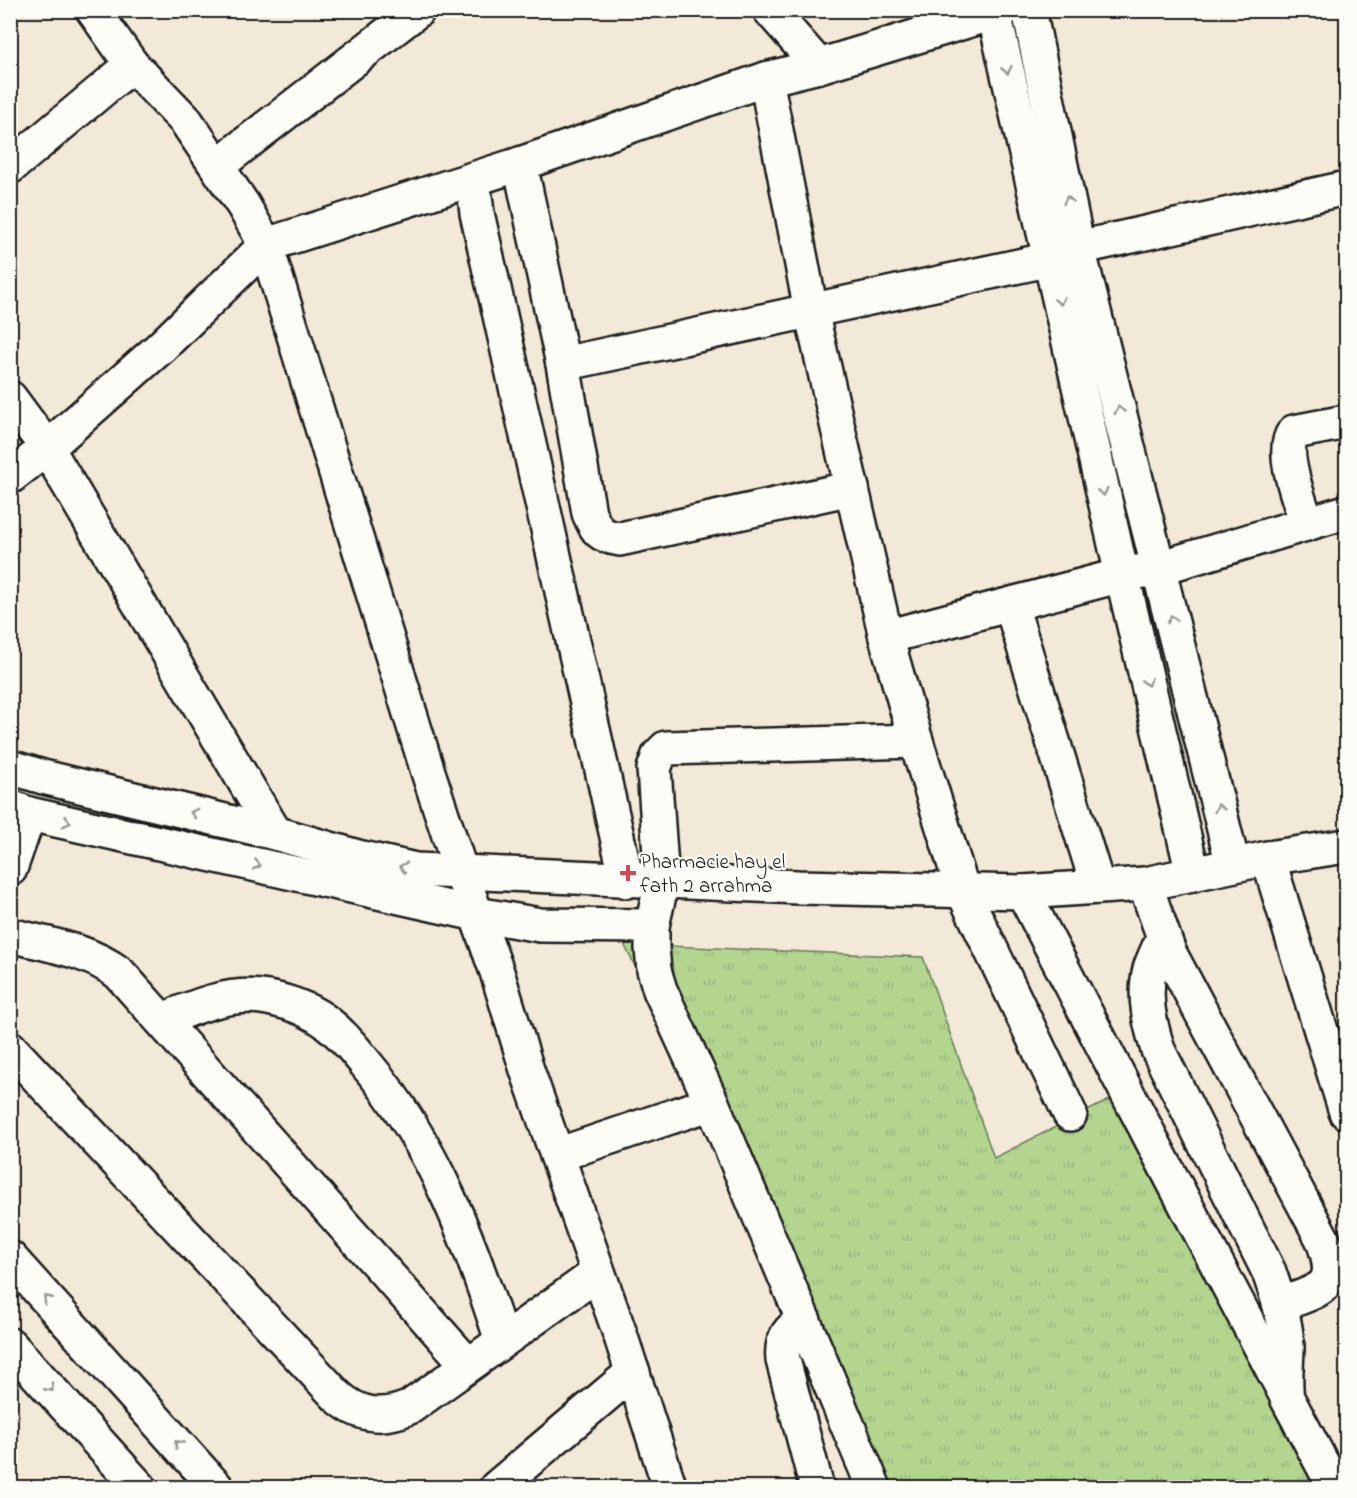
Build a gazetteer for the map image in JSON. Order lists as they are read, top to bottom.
{
  "places": {
    "health": ["Pharmacie hay el fath 2 arrahma"]
  }
}
